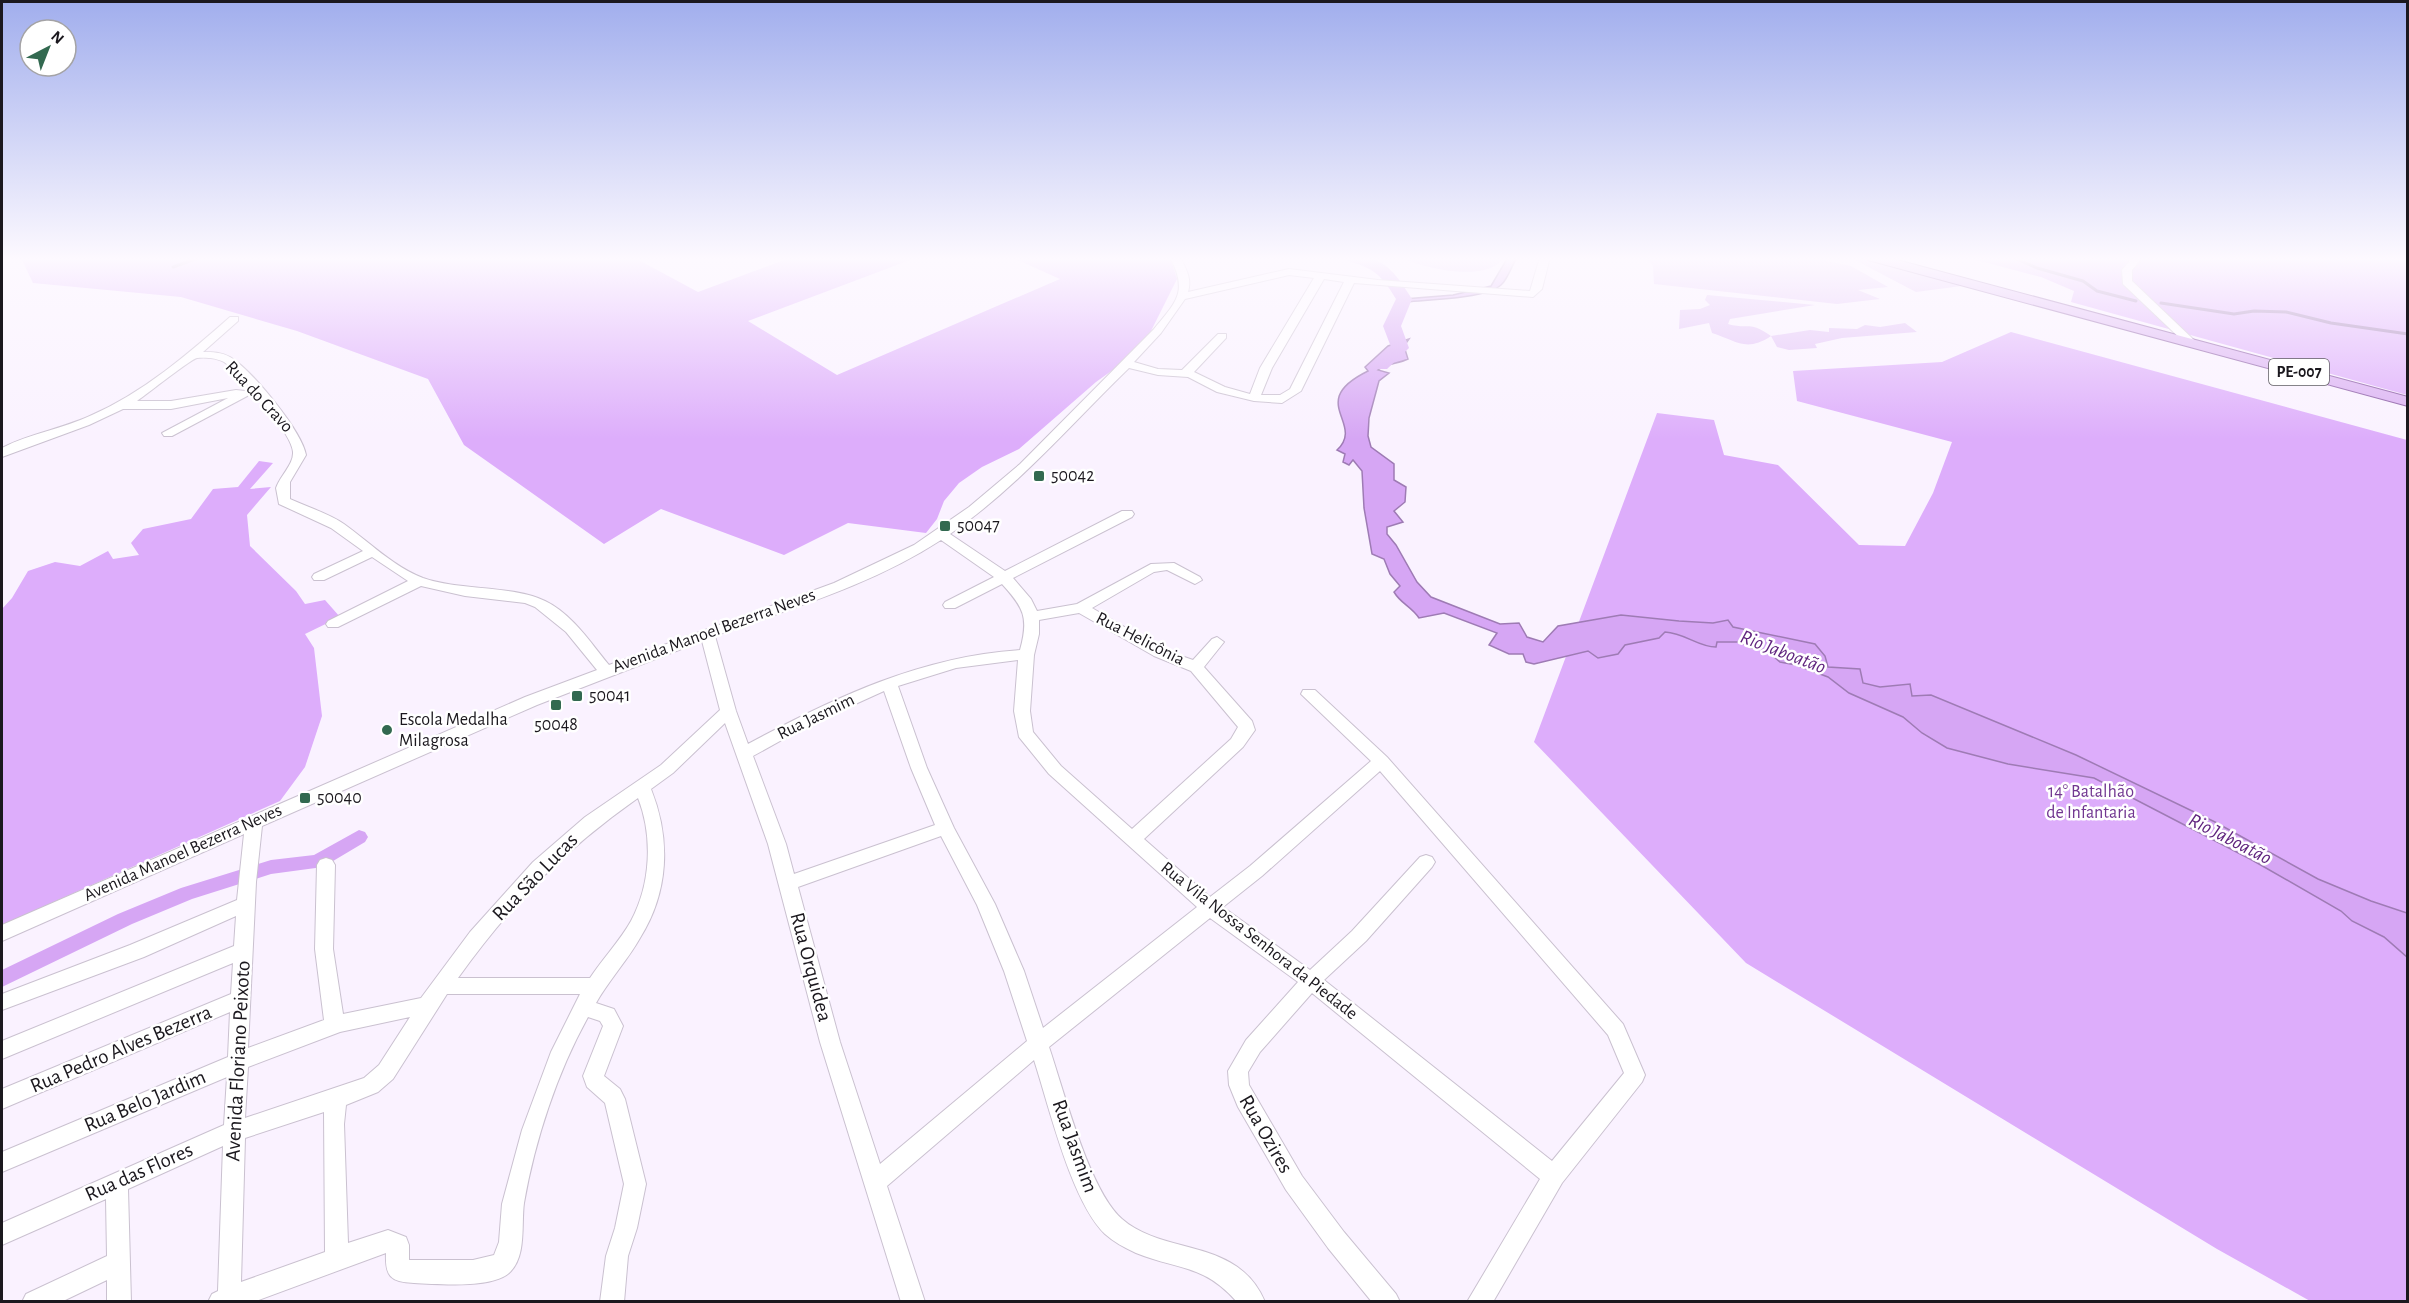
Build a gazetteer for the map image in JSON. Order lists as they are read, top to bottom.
{
  "streets": {
    "main road": ["PE-007"],
    "street": [
      "Rua do Cravo",
      "Avenida Manoel Bezerra Neves",
      "Rua Helicônia",
      "Rua Jasmim",
      "Rua São Lucas",
      "Rua Vila Nossa Senhora da Piedade",
      "Rua Orquidea",
      "Rua Pedro Alves Bezerra",
      "Avenida Floriano Peixoto",
      "Rua Belo Jardim",
      "Rua Ozires",
      "Rua das Flores"
    ]
  },
  "crossings": [
    ["Rua do Cravo", "Avenida Manoel Bezerra Neves"],
    ["Avenida Manoel Bezerra Neves", "Rua Orquidea"],
    ["Avenida Manoel Bezerra Neves", "Avenida Floriano Peixoto"],
    ["Rua Helicônia", "Rua Vila Nossa Senhora da Piedade"],
    ["Rua Jasmim", "Rua Vila Nossa Senhora da Piedade"],
    ["Rua Jasmim", "Rua Orquidea"],
    ["Rua São Lucas", "Rua Orquidea"],
    ["Rua São Lucas", "Rua Belo Jardim"],
    ["Rua São Lucas", "Rua das Flores"],
    ["Rua Vila Nossa Senhora da Piedade", "Rua Ozires"],
    ["Rua Pedro Alves Bezerra", "Avenida Floriano Peixoto"],
    ["Avenida Floriano Peixoto", "Rua Belo Jardim"],
    ["Avenida Floriano Peixoto", "Rua das Flores"]
  ],
  "water": ["Rio Jaboatão"],
  "parks": ["14° Batalhão de Infantaria"],
  "places": {
    "transit": [
      "50042",
      "50047",
      "50041",
      "50048",
      "50040"
    ],
    "other": ["Escola Medalha Milagrosa"]
  },
  "north": "top right"
}
